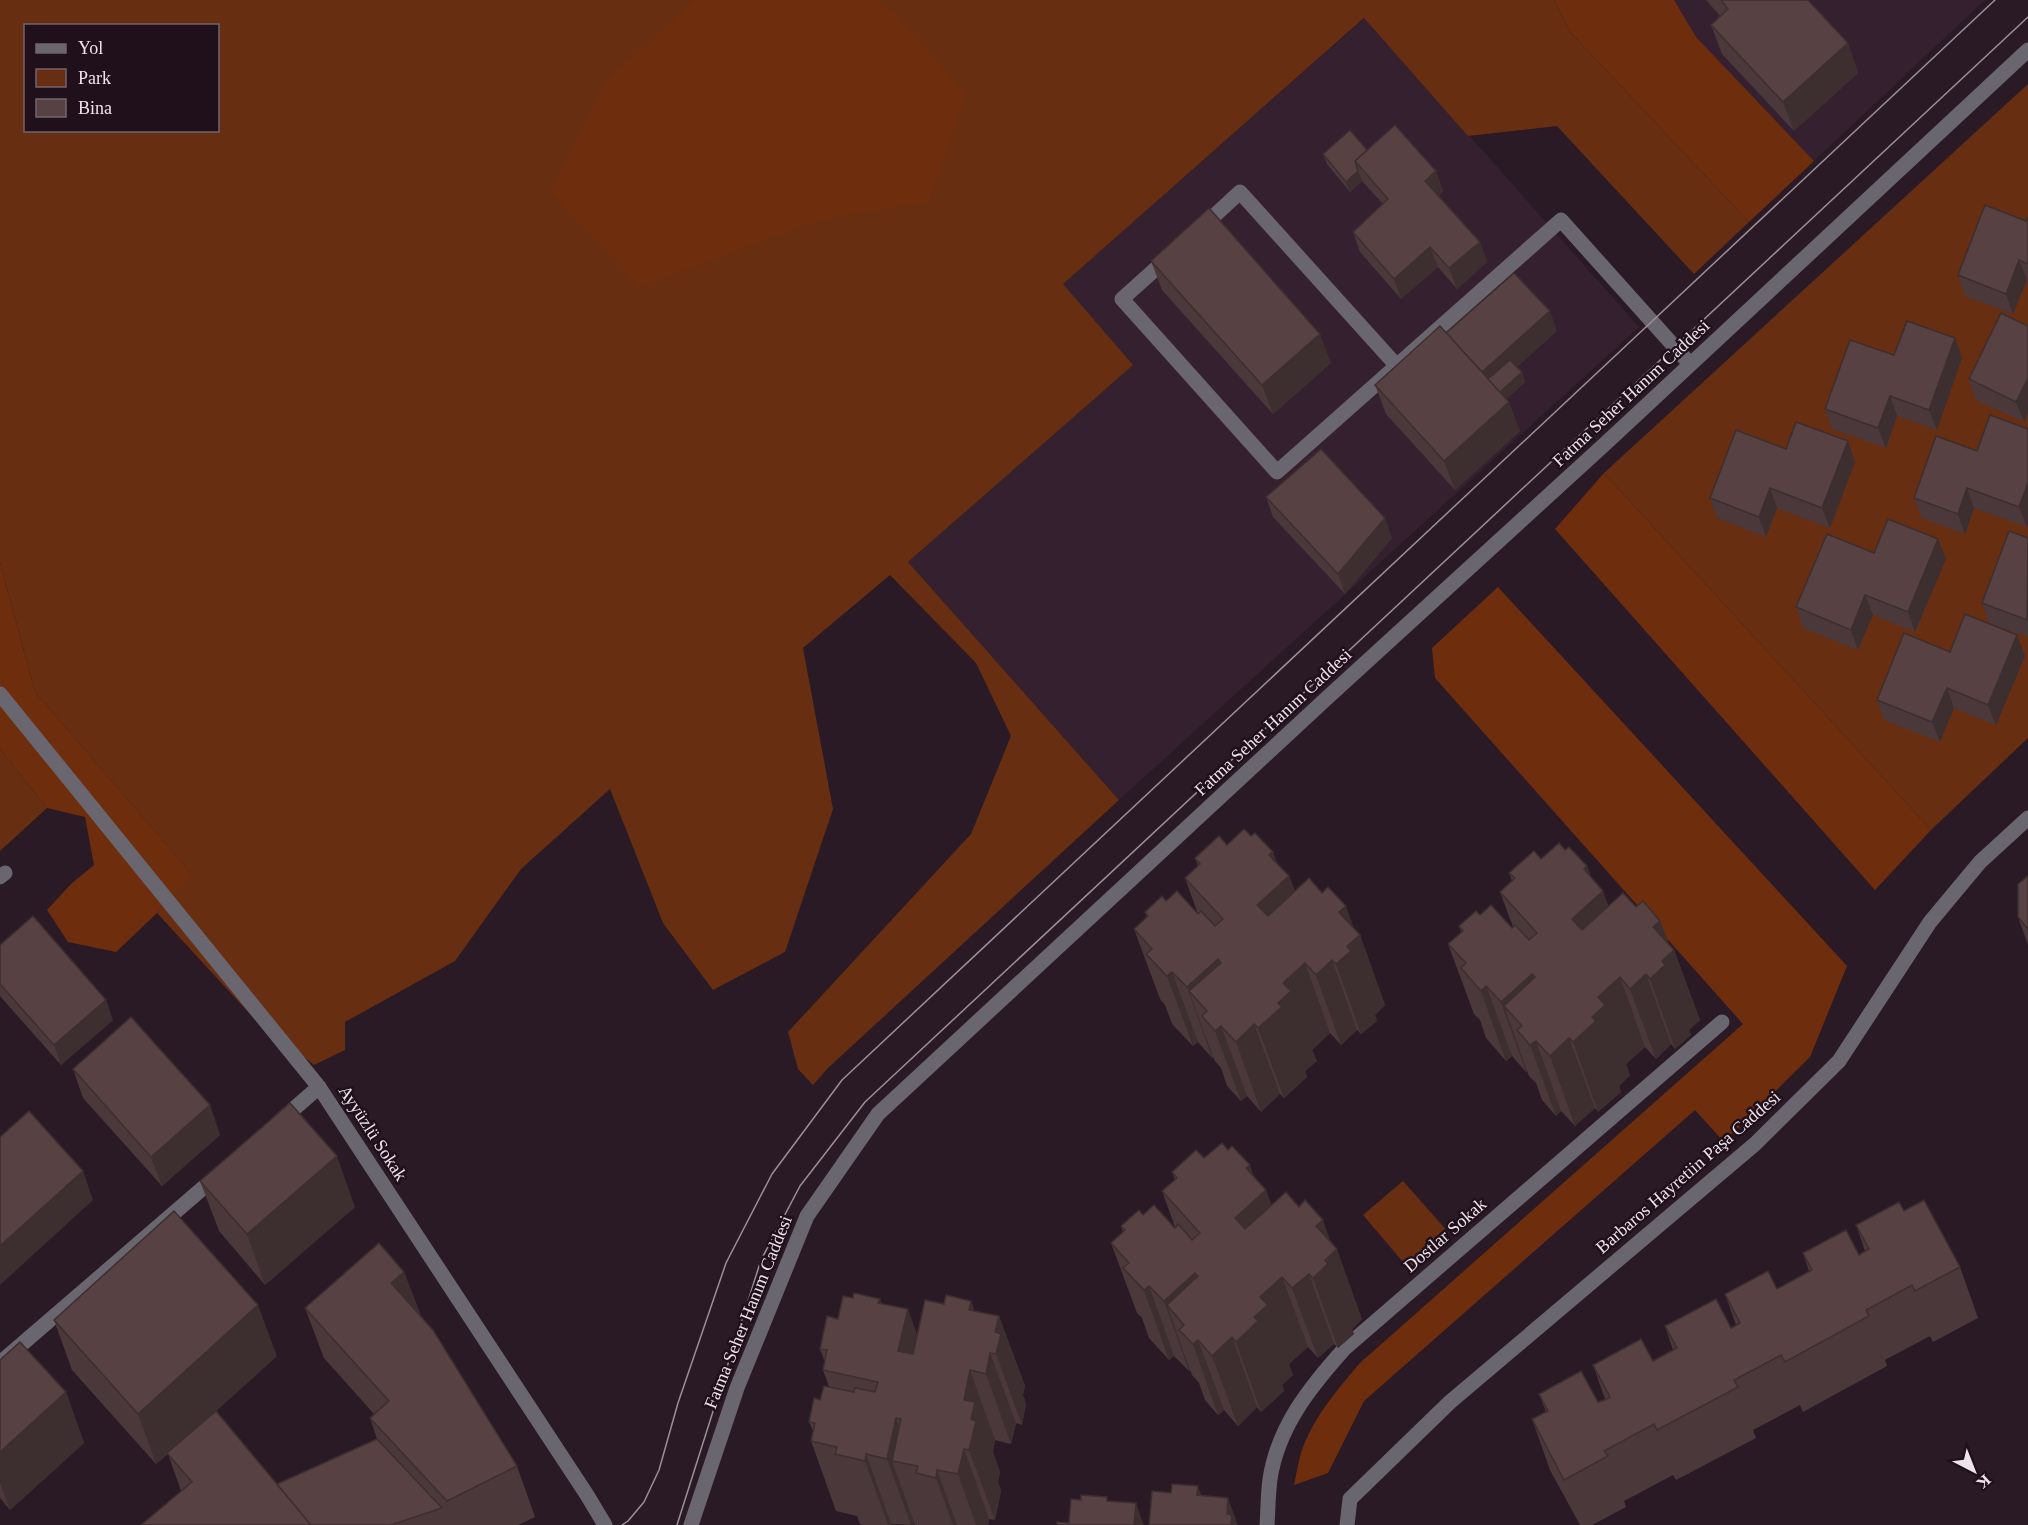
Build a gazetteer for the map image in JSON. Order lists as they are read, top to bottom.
{
  "streets": {
    "street": [
      "Fatma Seher Hanım Caddesi",
      "Ayyüzlü Sokak",
      "Barbaros Hayretiin Paşa Caddesi",
      "Dostlar Sokak"
    ]
  },
  "legend": ["Yol", "Park", "Bina"],
  "north": "bottom right"
}
